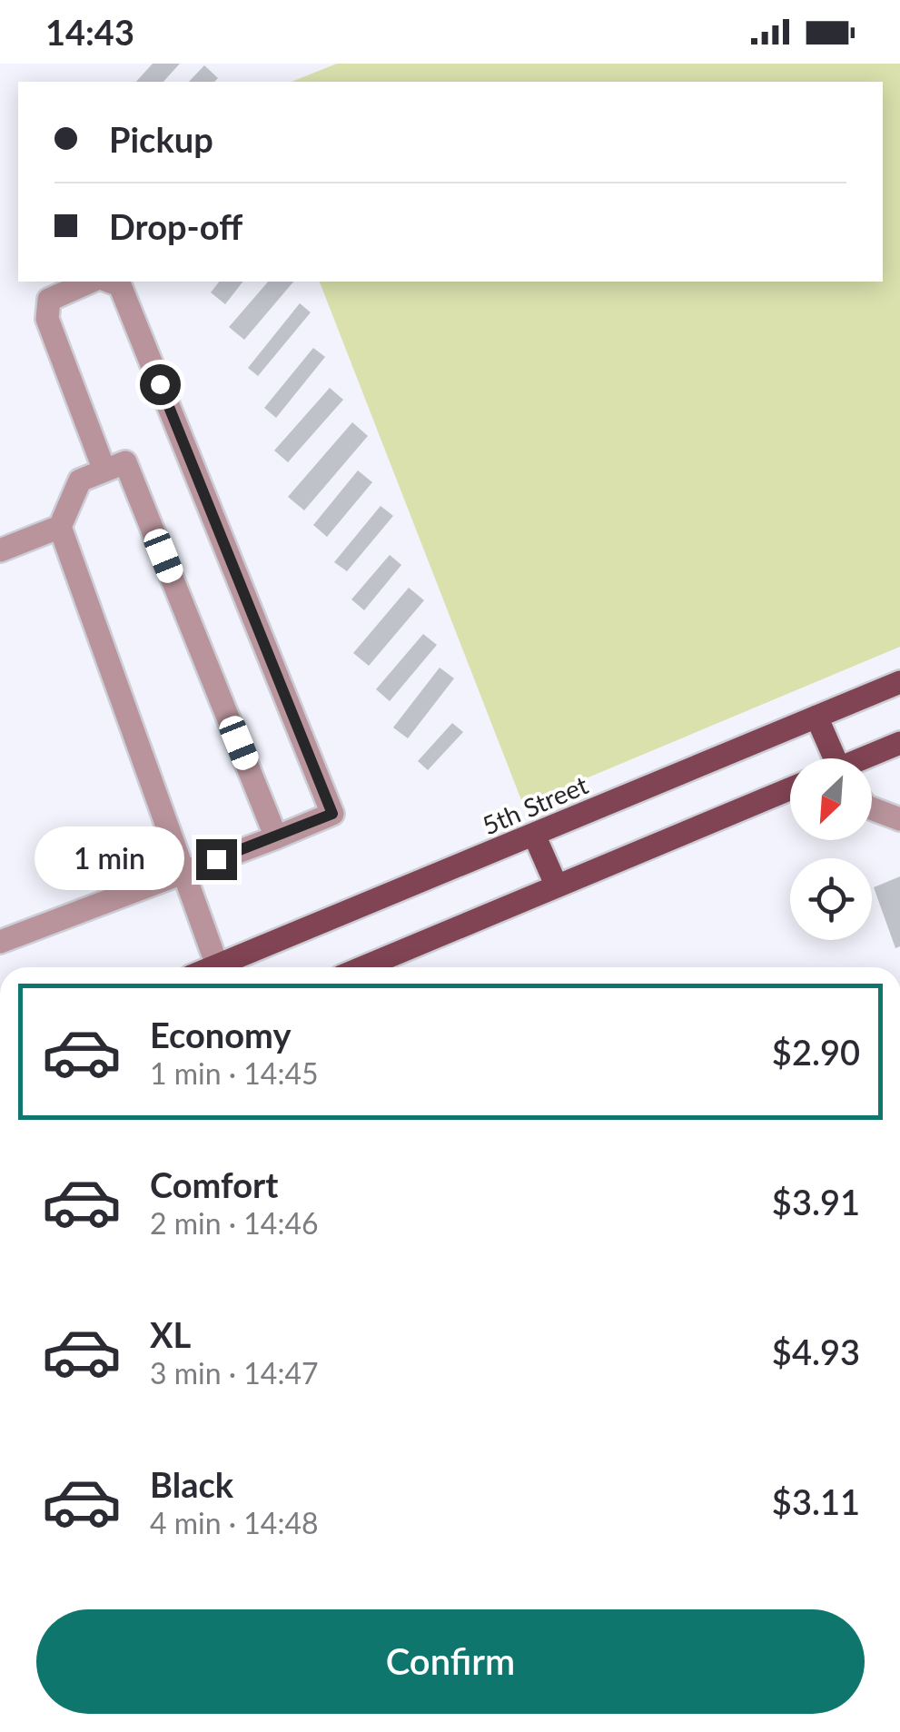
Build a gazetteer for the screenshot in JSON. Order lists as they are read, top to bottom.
{
  "streets": {
    "main road": ["5th Street"]
  },
  "north": "bottom left",
  "page": {
    "status": "14:43",
    "banner": ["Pickup", "Drop-off"],
    "bubble": "1 min",
    "list": [
      {
        "name": "Economy",
        "note": "1 min · 14:45",
        "value": "$2.90"
      },
      {
        "name": "Comfort",
        "note": "2 min · 14:46",
        "value": "$3.91"
      },
      {
        "name": "XL",
        "note": "3 min · 14:47",
        "value": "$4.93"
      },
      {
        "name": "Black",
        "note": "4 min · 14:48",
        "value": "$3.11"
      }
    ],
    "buttons": "Confirm"
  }
}
